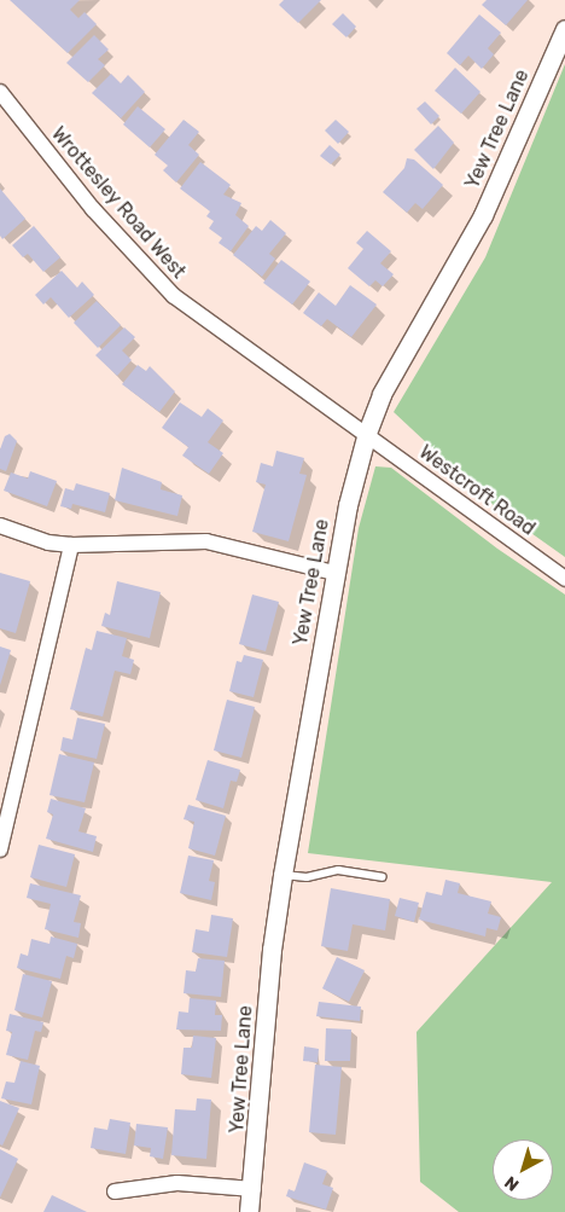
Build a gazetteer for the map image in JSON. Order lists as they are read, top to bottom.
{
  "streets": {
    "street": ["Yew Tree Lane", "Wrottesley Road West", "Westcroft Road"]
  },
  "crossings": [
    ["Yew Tree Lane", "Wrottesley Road West"],
    ["Yew Tree Lane", "Westcroft Road"],
    ["Wrottesley Road West", "Westcroft Road"]
  ],
  "north": "bottom left"
}
